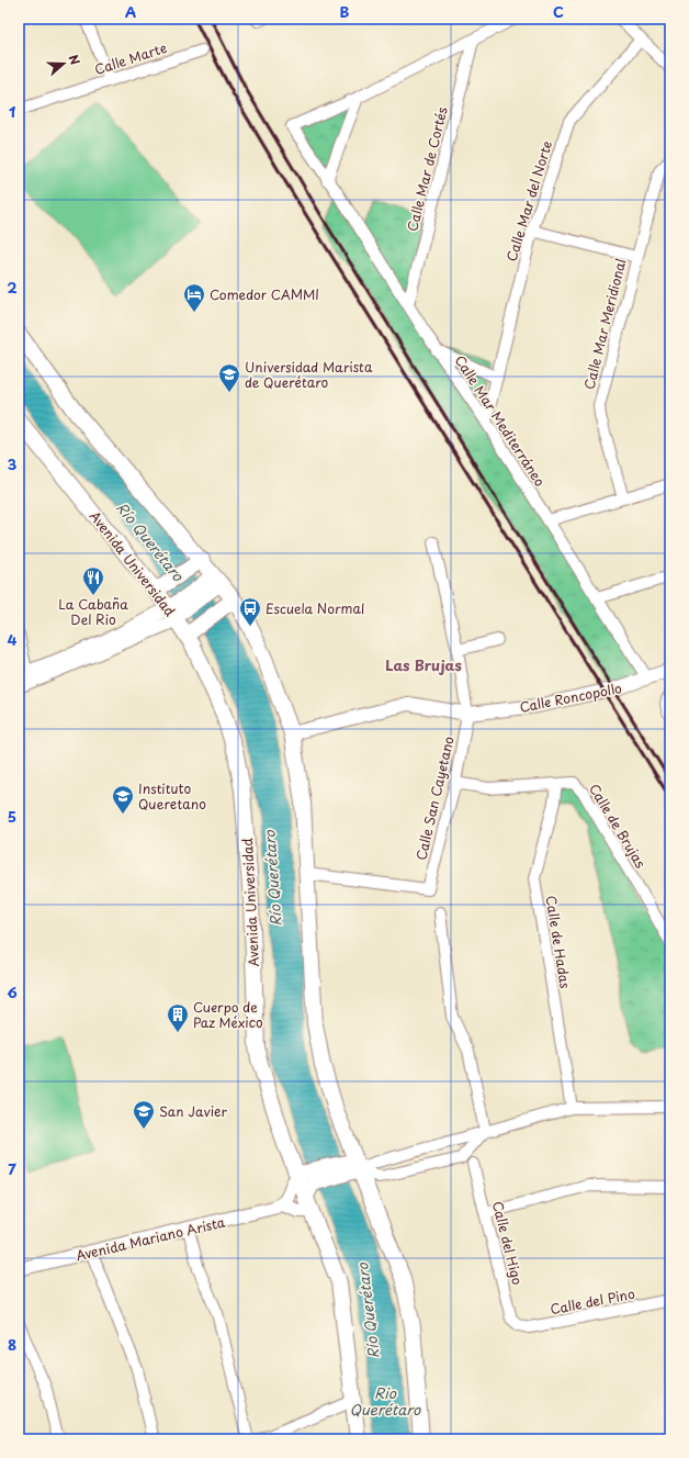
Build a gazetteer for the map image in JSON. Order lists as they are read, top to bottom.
{
  "streets": {
    "main road": ["Avenida Universidad"],
    "street": [
      "Calle Marte",
      "Calle Mar de Cortés",
      "Calle Mar del Norte",
      "Calle Mar Meridional",
      "Calle Mar Mediterráneo",
      "Calle Roncopollo",
      "Calle San Cayetano",
      "Calle de Brujas",
      "Calle de Hadas",
      "Avenida Mariano Arista",
      "Calle del Higo",
      "Calle del Pino"
    ]
  },
  "crossings": [
    ["Calle Mar de Cortés", "Calle Mar Mediterráneo"],
    ["Calle Mar del Norte", "Calle Mar Mediterráneo"],
    ["Calle Mar Mediterráneo", "Calle Roncopollo"],
    ["Calle Roncopollo", "Calle San Cayetano"],
    ["Calle San Cayetano", "Calle de Brujas"],
    ["Calle de Brujas", "Calle de Hadas"],
    ["Calle del Higo", "Calle del Pino"]
  ],
  "districts": ["Las Brujas"],
  "water": ["Río Querétaro", "Rio Querétaro"],
  "places": {
    "hotel": ["Comedor CAMMI"],
    "school or university": ["Universidad Marista de Querétaro", "Instituto Queretano", "San Javier"],
    "restaurant": ["La Cabaña Del Rio"],
    "bus stop": ["Escuela Normal"],
    "building": ["Cuerpo de Paz México"]
  },
  "north": "right",
  "grid": {
    "columns": ["A", "B", "C"],
    "rows": [
      "1",
      "2",
      "3",
      "4",
      "5",
      "6",
      "7",
      "8"
    ]
  }
}
